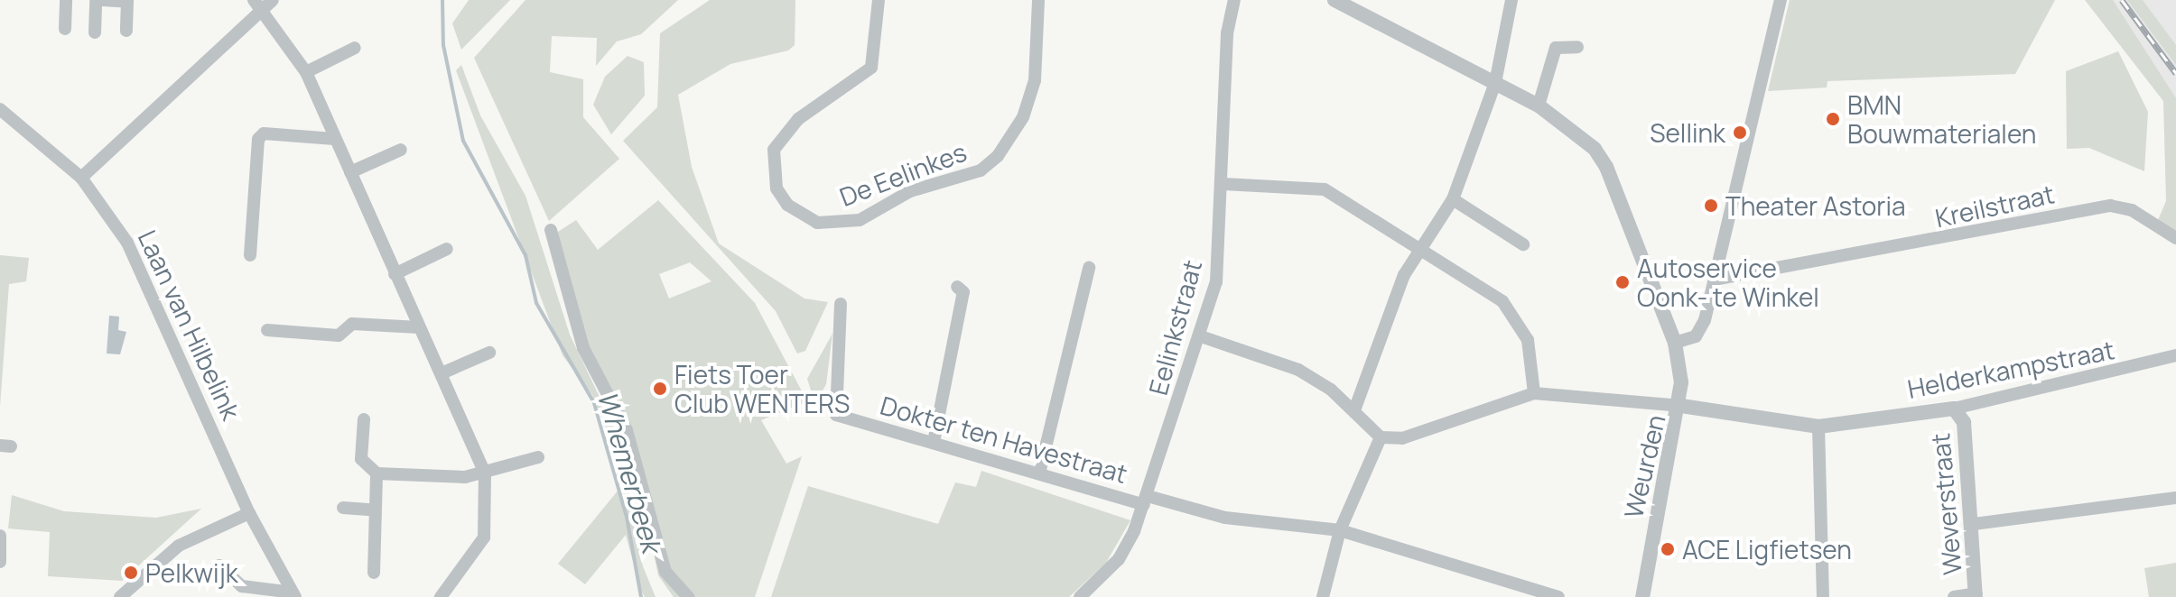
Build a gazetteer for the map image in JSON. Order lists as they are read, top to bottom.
{
  "streets": {
    "street": [
      "De Eelinkes",
      "Kreilstraat",
      "Laan van Hilbelink",
      "Eelinkstraat",
      "Helderkampstraat",
      "Dokter ten Havestraat",
      "Weurden",
      "Weverstraat"
    ]
  },
  "crossings": [
    ["Eelinkstraat", "Dokter ten Havestraat"],
    ["Helderkampstraat", "Weurden"],
    ["Helderkampstraat", "Weverstraat"]
  ],
  "water": ["Whemerbeek"],
  "places": [
    "BMN Bouwmaterialen",
    "Sellink",
    "Theater Astoria",
    "Autoservice Oonk- te Winkel",
    "Fiets Toer Club WENTERS",
    "ACE Ligfietsen",
    "Pelkwijk"
  ]
}
